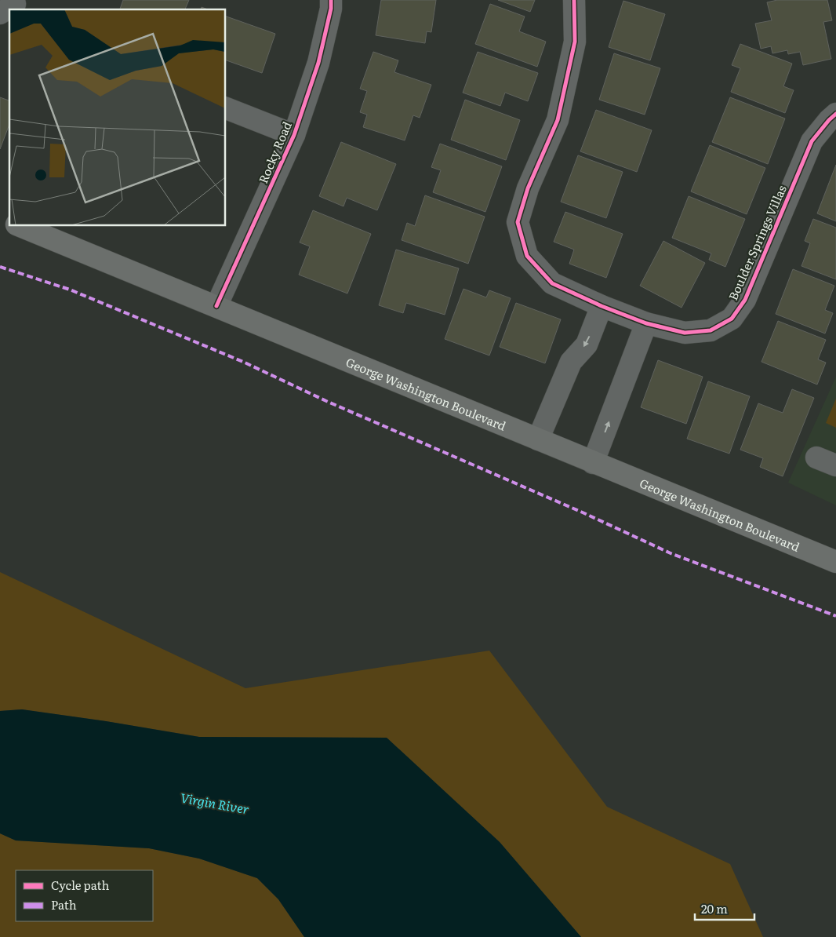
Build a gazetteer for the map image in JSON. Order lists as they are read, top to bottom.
{
  "streets": {
    "main road": ["George Washington Boulevard"],
    "street": ["Rocky Road", "Boulder Springs Villas"]
  },
  "crossings": [
    ["Rocky Road", "George Washington Boulevard"]
  ],
  "water": ["Virgin River"],
  "legend": ["Cycle path", "Path"],
  "scale_bar": "20 m"
}
